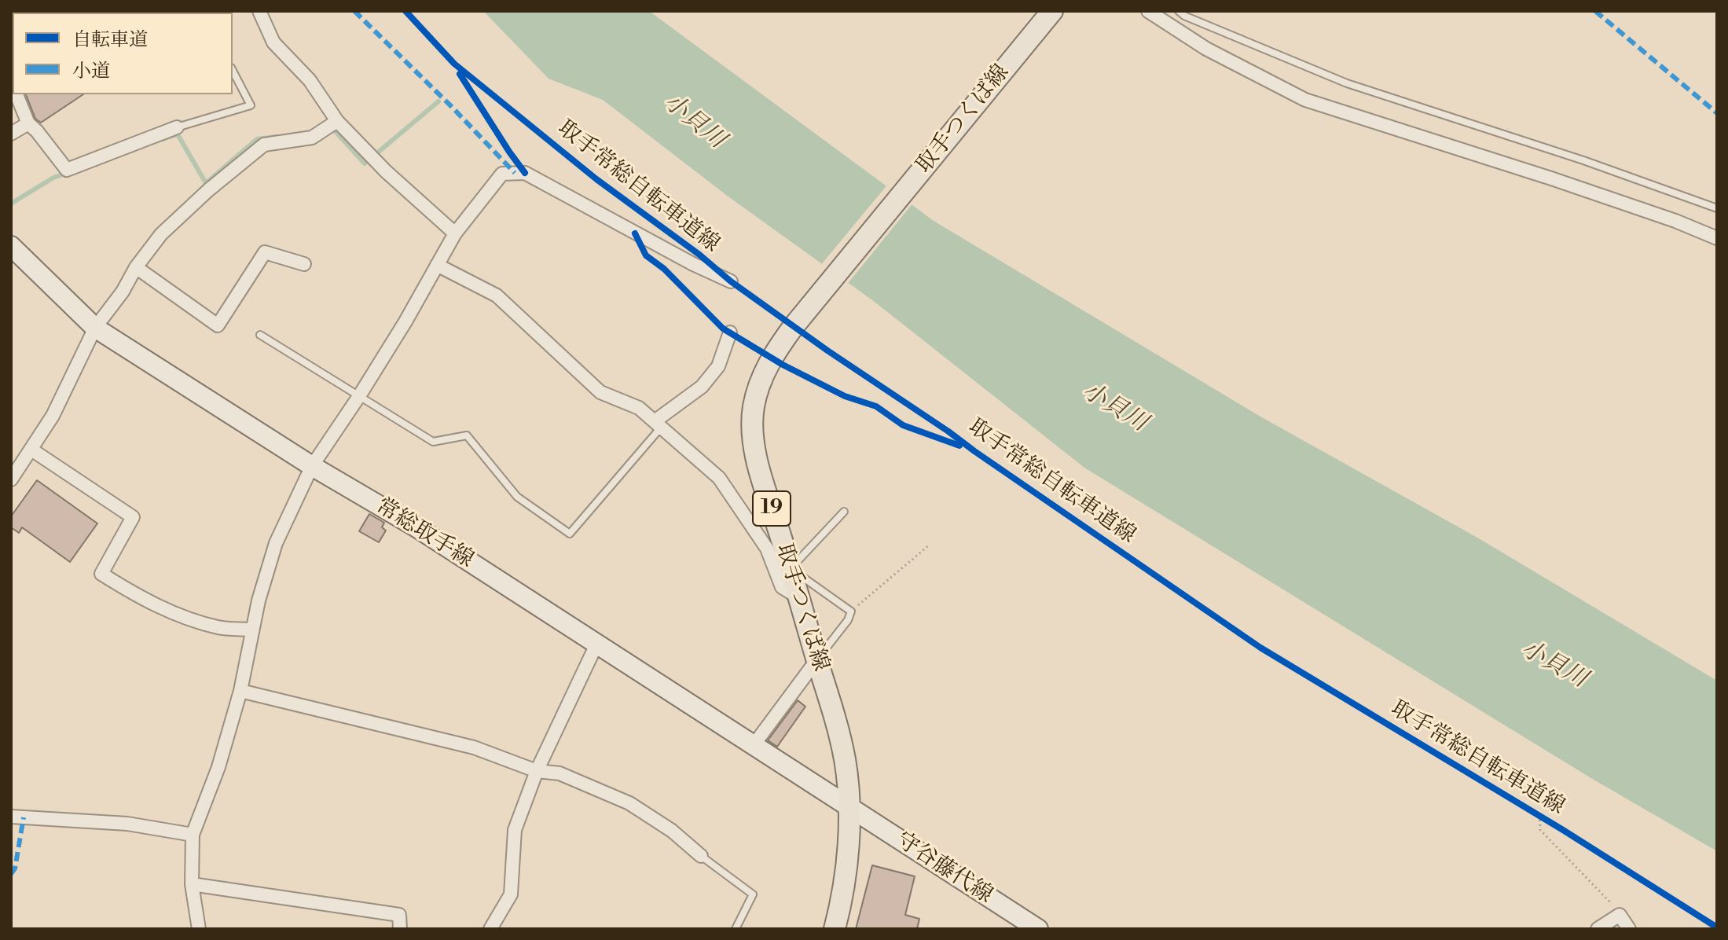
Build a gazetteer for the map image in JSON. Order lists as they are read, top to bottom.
{
  "streets": {
    "main road": [
      "取手つくば線",
      "19",
      "常総取手線",
      "守谷藤代線"
    ],
    "cycle path": ["取手常総自転車道線"]
  },
  "crossings": [
    ["取手つくば線", "常総取手線"],
    ["取手つくば線", "守谷藤代線"],
    ["常総取手線", "守谷藤代線"]
  ],
  "water": ["小貝川"],
  "legend": ["自転車道", "小道"]
}
